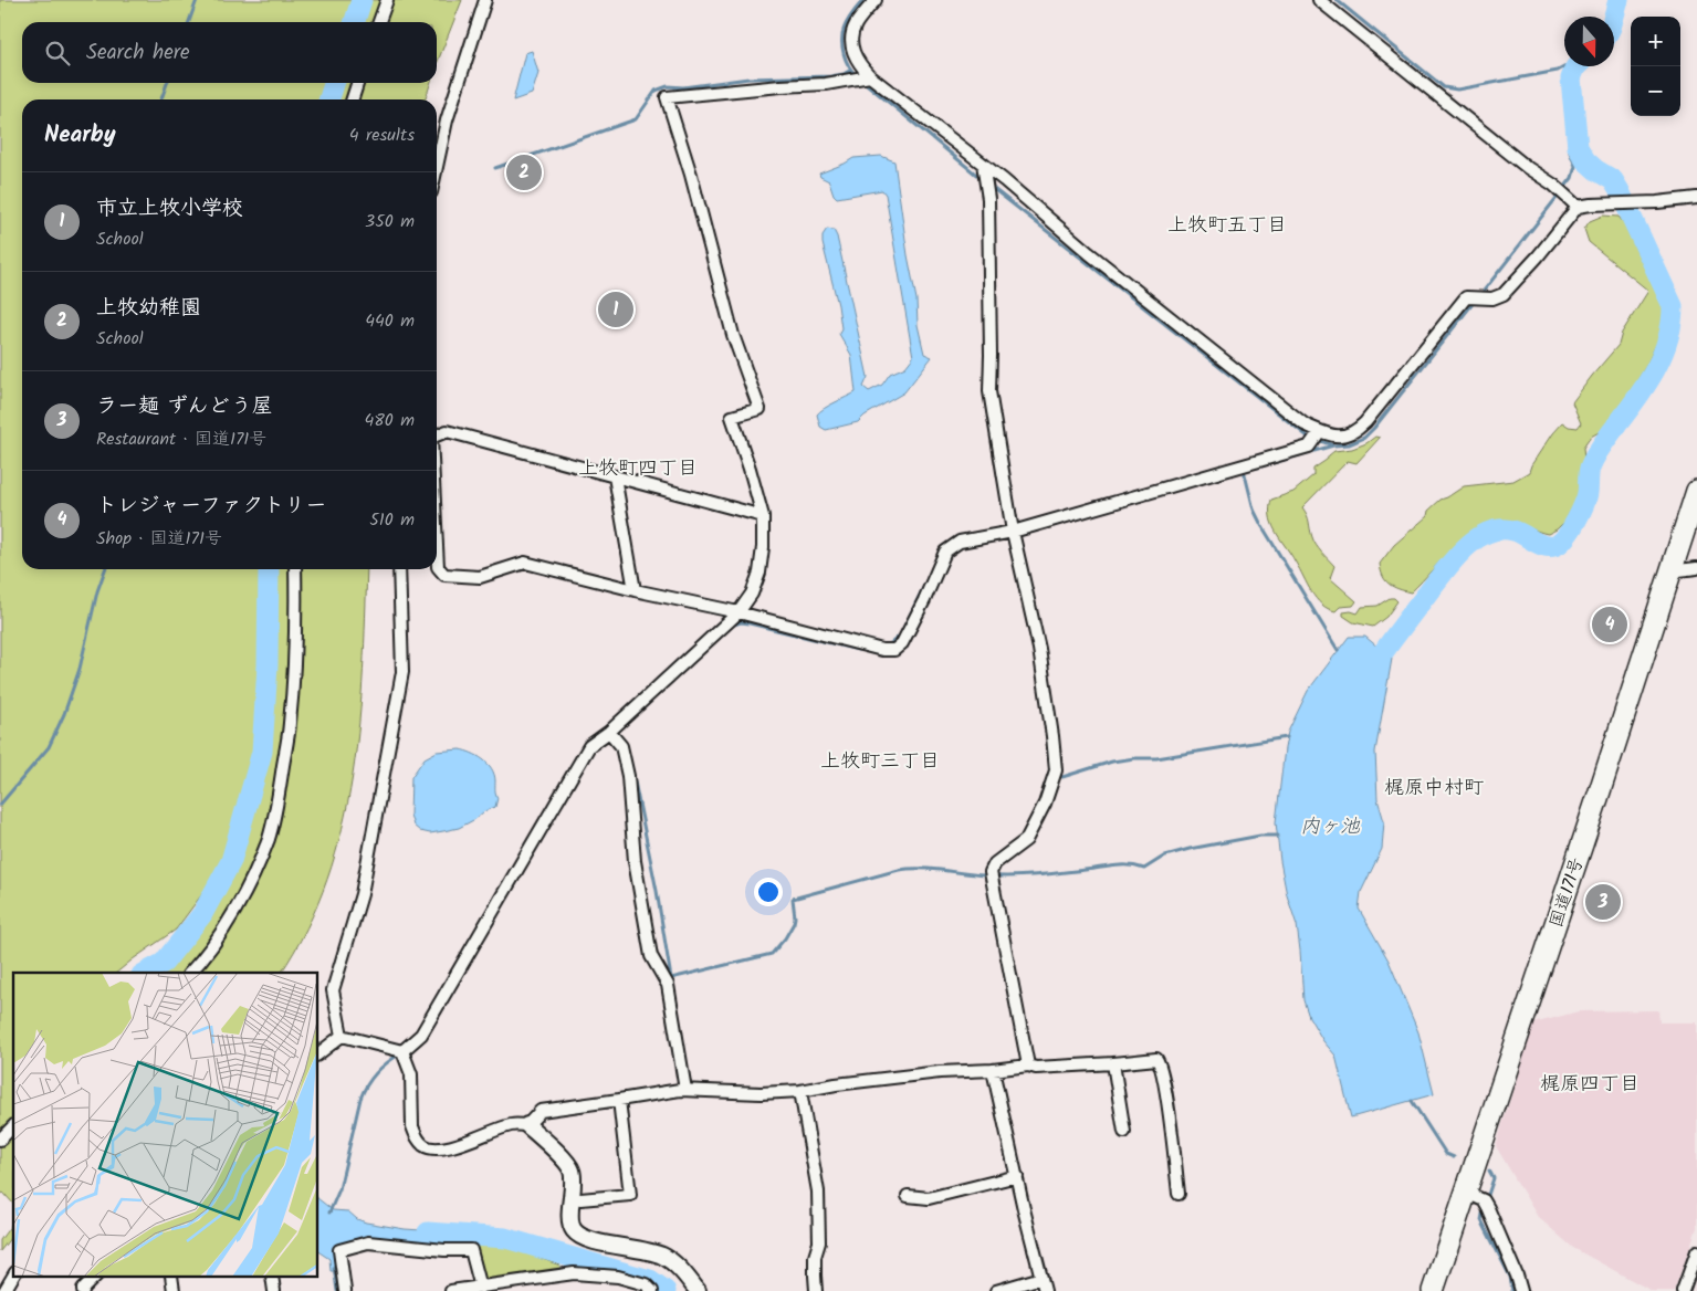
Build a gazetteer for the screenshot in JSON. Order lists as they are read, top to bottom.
{
  "streets": {
    "highway": ["国道171号"]
  },
  "districts": [
    "上牧町五丁目",
    "上牧町四丁目",
    "上牧町三丁目",
    "梶原中村町",
    "梶原四丁目"
  ],
  "water": ["内ヶ池"],
  "north": "bottom",
  "page": {
    "map_buttons": ["+", "−"],
    "search": "Search here",
    "heading": ["Nearby", "4 results"],
    "pins": [
      "2",
      "1",
      "4",
      "3"
    ],
    "list": [
      {
        "mark": "1",
        "name": "市立上牧小学校",
        "note": "School",
        "value": "350 m"
      },
      {
        "mark": "2",
        "name": "上牧幼稚園",
        "note": "School",
        "value": "440 m"
      },
      {
        "mark": "3",
        "name": "ラー麺 ずんどう屋",
        "note": "Restaurant · 国道171号",
        "value": "480 m"
      },
      {
        "mark": "4",
        "name": "トレジャーファクトリー",
        "note": "Shop · 国道171号",
        "value": "510 m"
      }
    ]
  }
}
